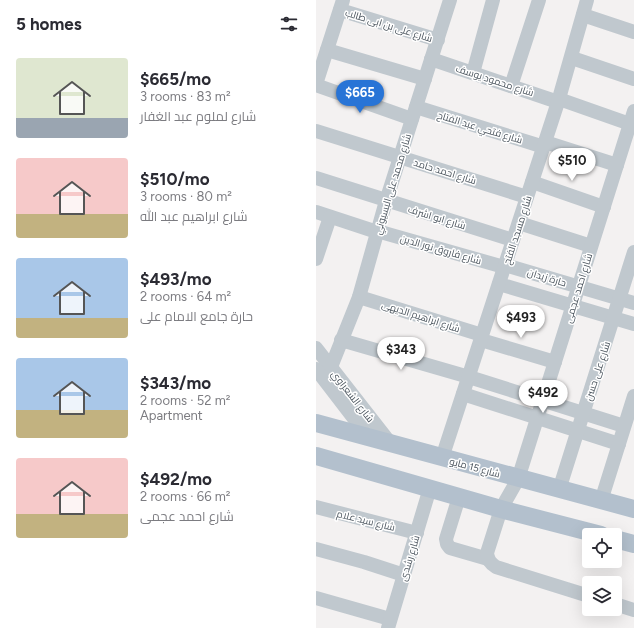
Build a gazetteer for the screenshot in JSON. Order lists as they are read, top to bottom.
{
  "streets": {
    "main road": ["شارع 15 مايو"],
    "street": [
      "شارع على بن ابى طالب",
      "شارع محمود يوسف",
      "شارع فتحي عبد الفتاح",
      "شارع احمد حامد",
      "شارع محمد على البسيوني",
      "شارع ابو اشرف",
      "شارع مسجد الفتح",
      "شارع فاروق نور الدين",
      "حارة زيدان",
      "شارع احمد عجمى",
      "شارع ابراهيم الديهى",
      "شارع على حسن",
      "شارع الشعراوي",
      "شارع سيد علام",
      "شارع رشدى"
    ]
  },
  "crossings": [
    ["شارع على بن ابى طالب", "شارع محمد على البسيوني"],
    ["شارع محمود يوسف", "شارع محمد على البسيوني"],
    ["شارع محمود يوسف", "شارع مسجد الفتح"],
    ["شارع محمود يوسف", "شارع احمد عجمى"],
    ["شارع فتحي عبد الفتاح", "شارع محمد على البسيوني"],
    ["شارع فتحي عبد الفتاح", "شارع مسجد الفتح"],
    ["شارع فتحي عبد الفتاح", "شارع احمد عجمى"],
    ["شارع احمد حامد", "شارع محمد على البسيوني"],
    ["شارع احمد حامد", "شارع مسجد الفتح"],
    ["شارع محمد على البسيوني", "شارع ابو اشرف"],
    ["شارع محمد على البسيوني", "شارع فاروق نور الدين"],
    ["شارع محمد على البسيوني", "شارع ابراهيم الديهى"],
    ["شارع محمد على البسيوني", "شارع الشعراوي"],
    ["شارع ابو اشرف", "شارع مسجد الفتح"],
    ["شارع مسجد الفتح", "شارع فاروق نور الدين"],
    ["شارع مسجد الفتح", "حارة زيدان"],
    ["شارع مسجد الفتح", "شارع ابراهيم الديهى"],
    ["شارع مسجد الفتح", "شارع 15 مايو"],
    ["شارع فاروق نور الدين", "حارة زيدان"],
    ["حارة زيدان", "شارع احمد عجمى"],
    ["حارة زيدان", "شارع على حسن"],
    ["شارع احمد عجمى", "شارع ابراهيم الديهى"],
    ["شارع احمد عجمى", "شارع 15 مايو"],
    ["شارع على حسن", "شارع 15 مايو"],
    ["شارع الشعراوي", "شارع 15 مايو"],
    ["شارع سيد علام", "شارع رشدى"]
  ],
  "page": {
    "heading": "5 homes",
    "list": [
      {
        "name": "$665/mo",
        "note": "3 rooms · 83 m² · شارع لملوم عبد الغفار"
      },
      {
        "name": "$510/mo",
        "note": "3 rooms · 80 m² · شارع ابراهيم عبد الله"
      },
      {
        "name": "$493/mo",
        "note": "2 rooms · 64 m² · حارة جامع الامام على"
      },
      {
        "name": "$343/mo",
        "note": "2 rooms · 52 m² · Apartment"
      },
      {
        "name": "$492/mo",
        "note": "2 rooms · 66 m² · شارع احمد عجمى"
      }
    ],
    "price": [
      "$665",
      "$510",
      "$493",
      "$343",
      "$492"
    ]
  }
}
